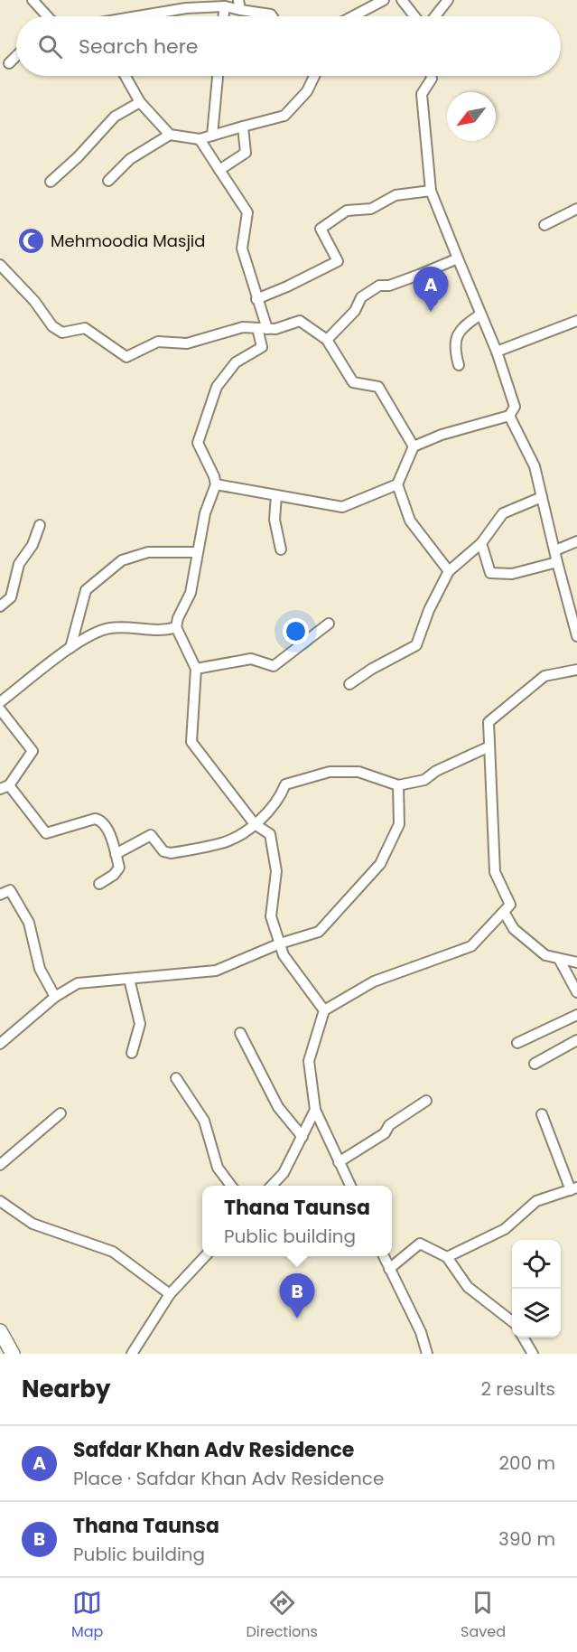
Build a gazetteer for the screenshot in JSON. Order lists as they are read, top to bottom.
{
  "places": {
    "mosque": ["Mehmoodia Masjid"]
  },
  "north": "bottom left",
  "page": {
    "search": "Search here",
    "pins": ["A", "B"],
    "popup": ["Thana Taunsa", "Public building"],
    "heading": ["Nearby", "2 results"],
    "list": [
      {
        "mark": "A",
        "name": "Safdar Khan Adv Residence",
        "note": "Place · Safdar Khan Adv Residence",
        "value": "200 m"
      },
      {
        "mark": "B",
        "name": "Thana Taunsa",
        "note": "Public building",
        "value": "390 m"
      }
    ],
    "nav": ["Map", "Directions", "Saved"]
  }
}
